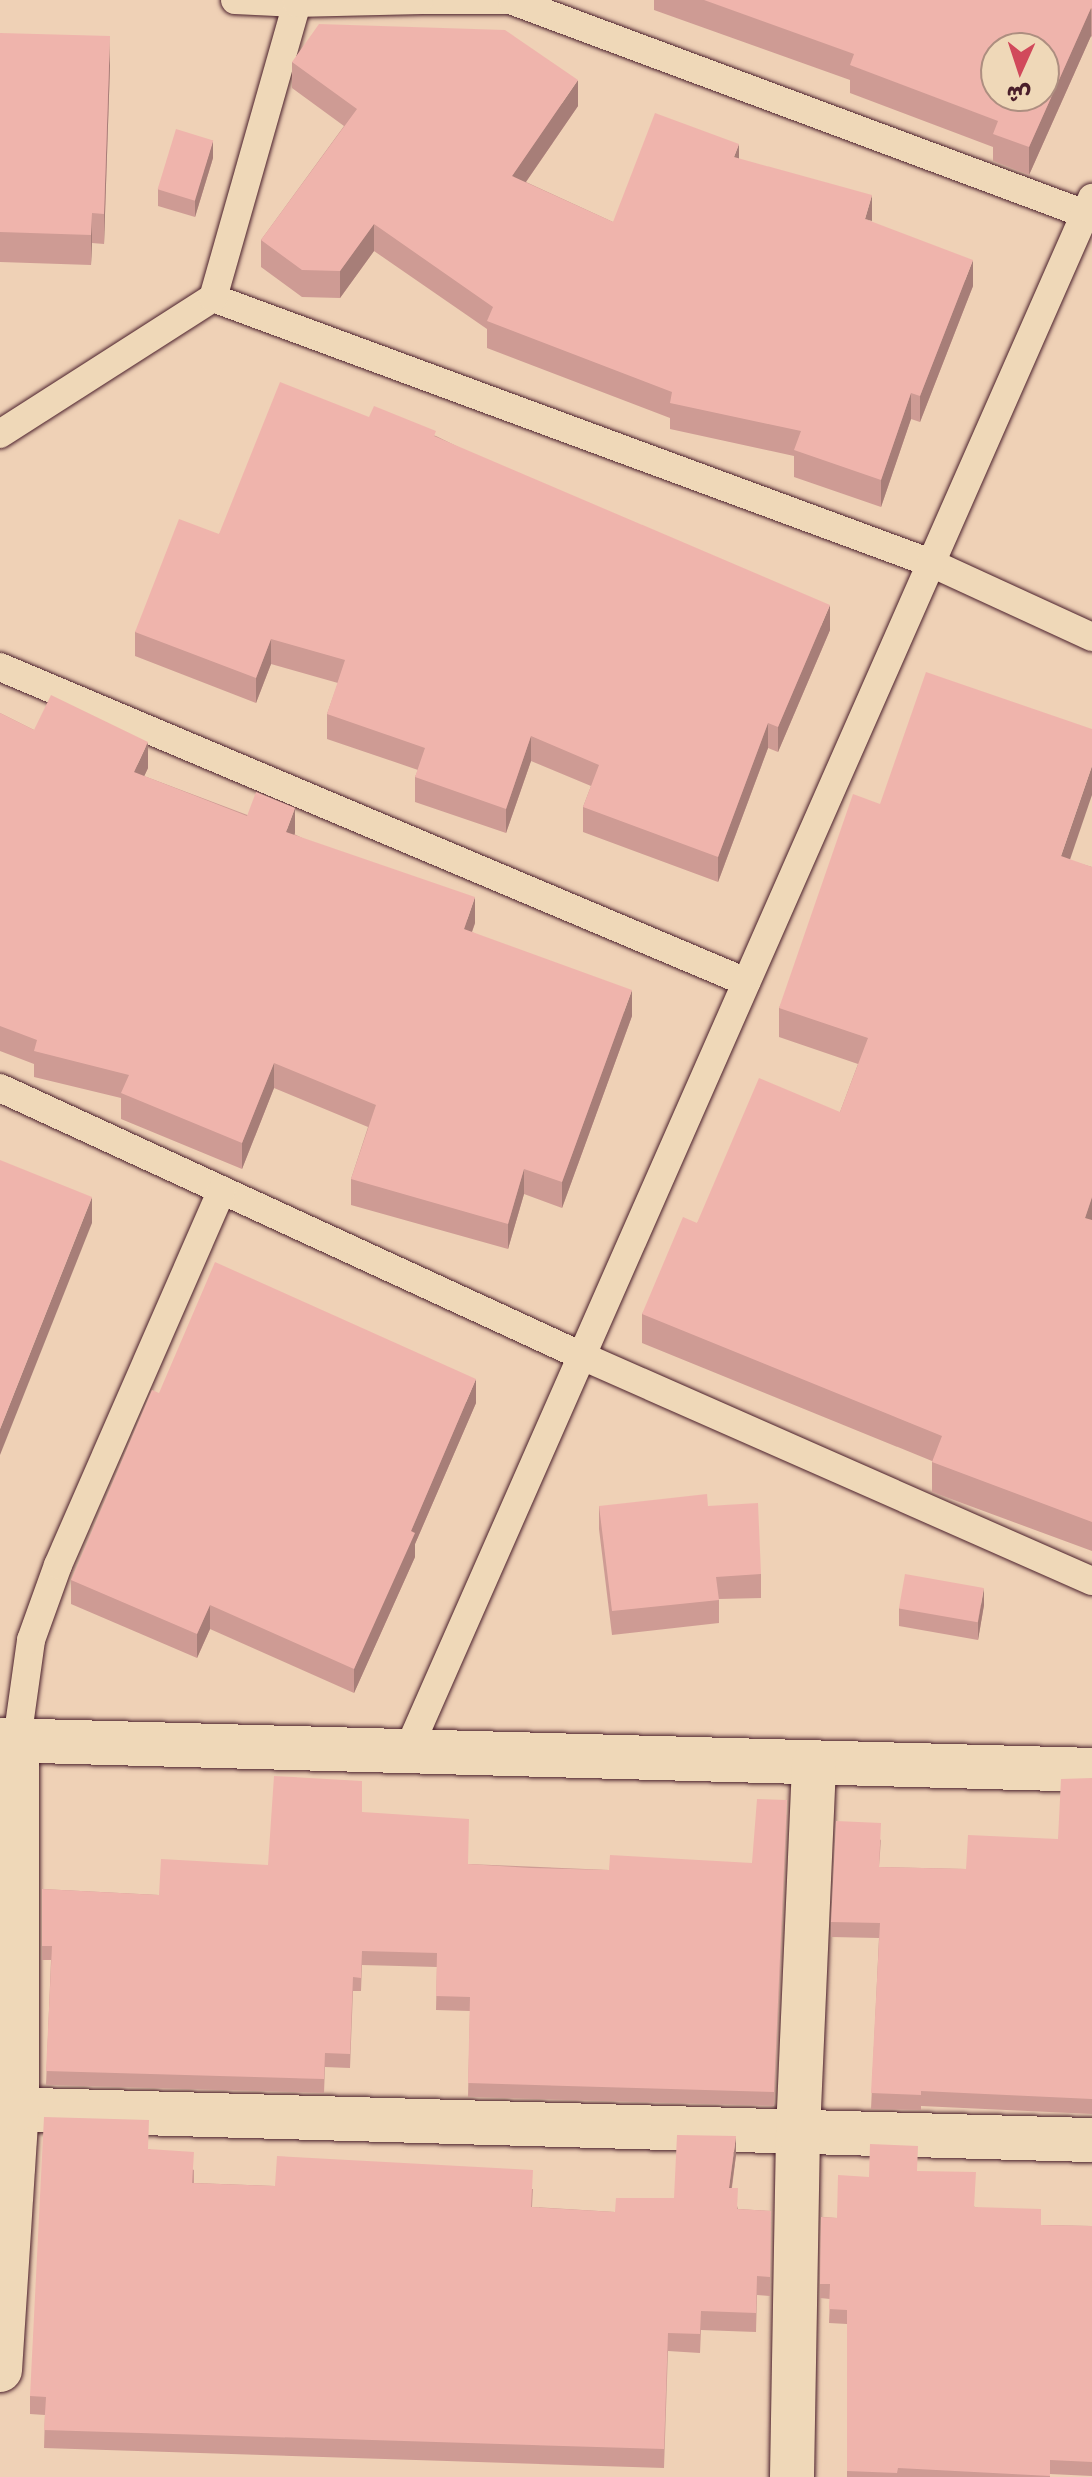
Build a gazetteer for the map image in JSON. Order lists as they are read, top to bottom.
{
  "north": "bottom"
}
